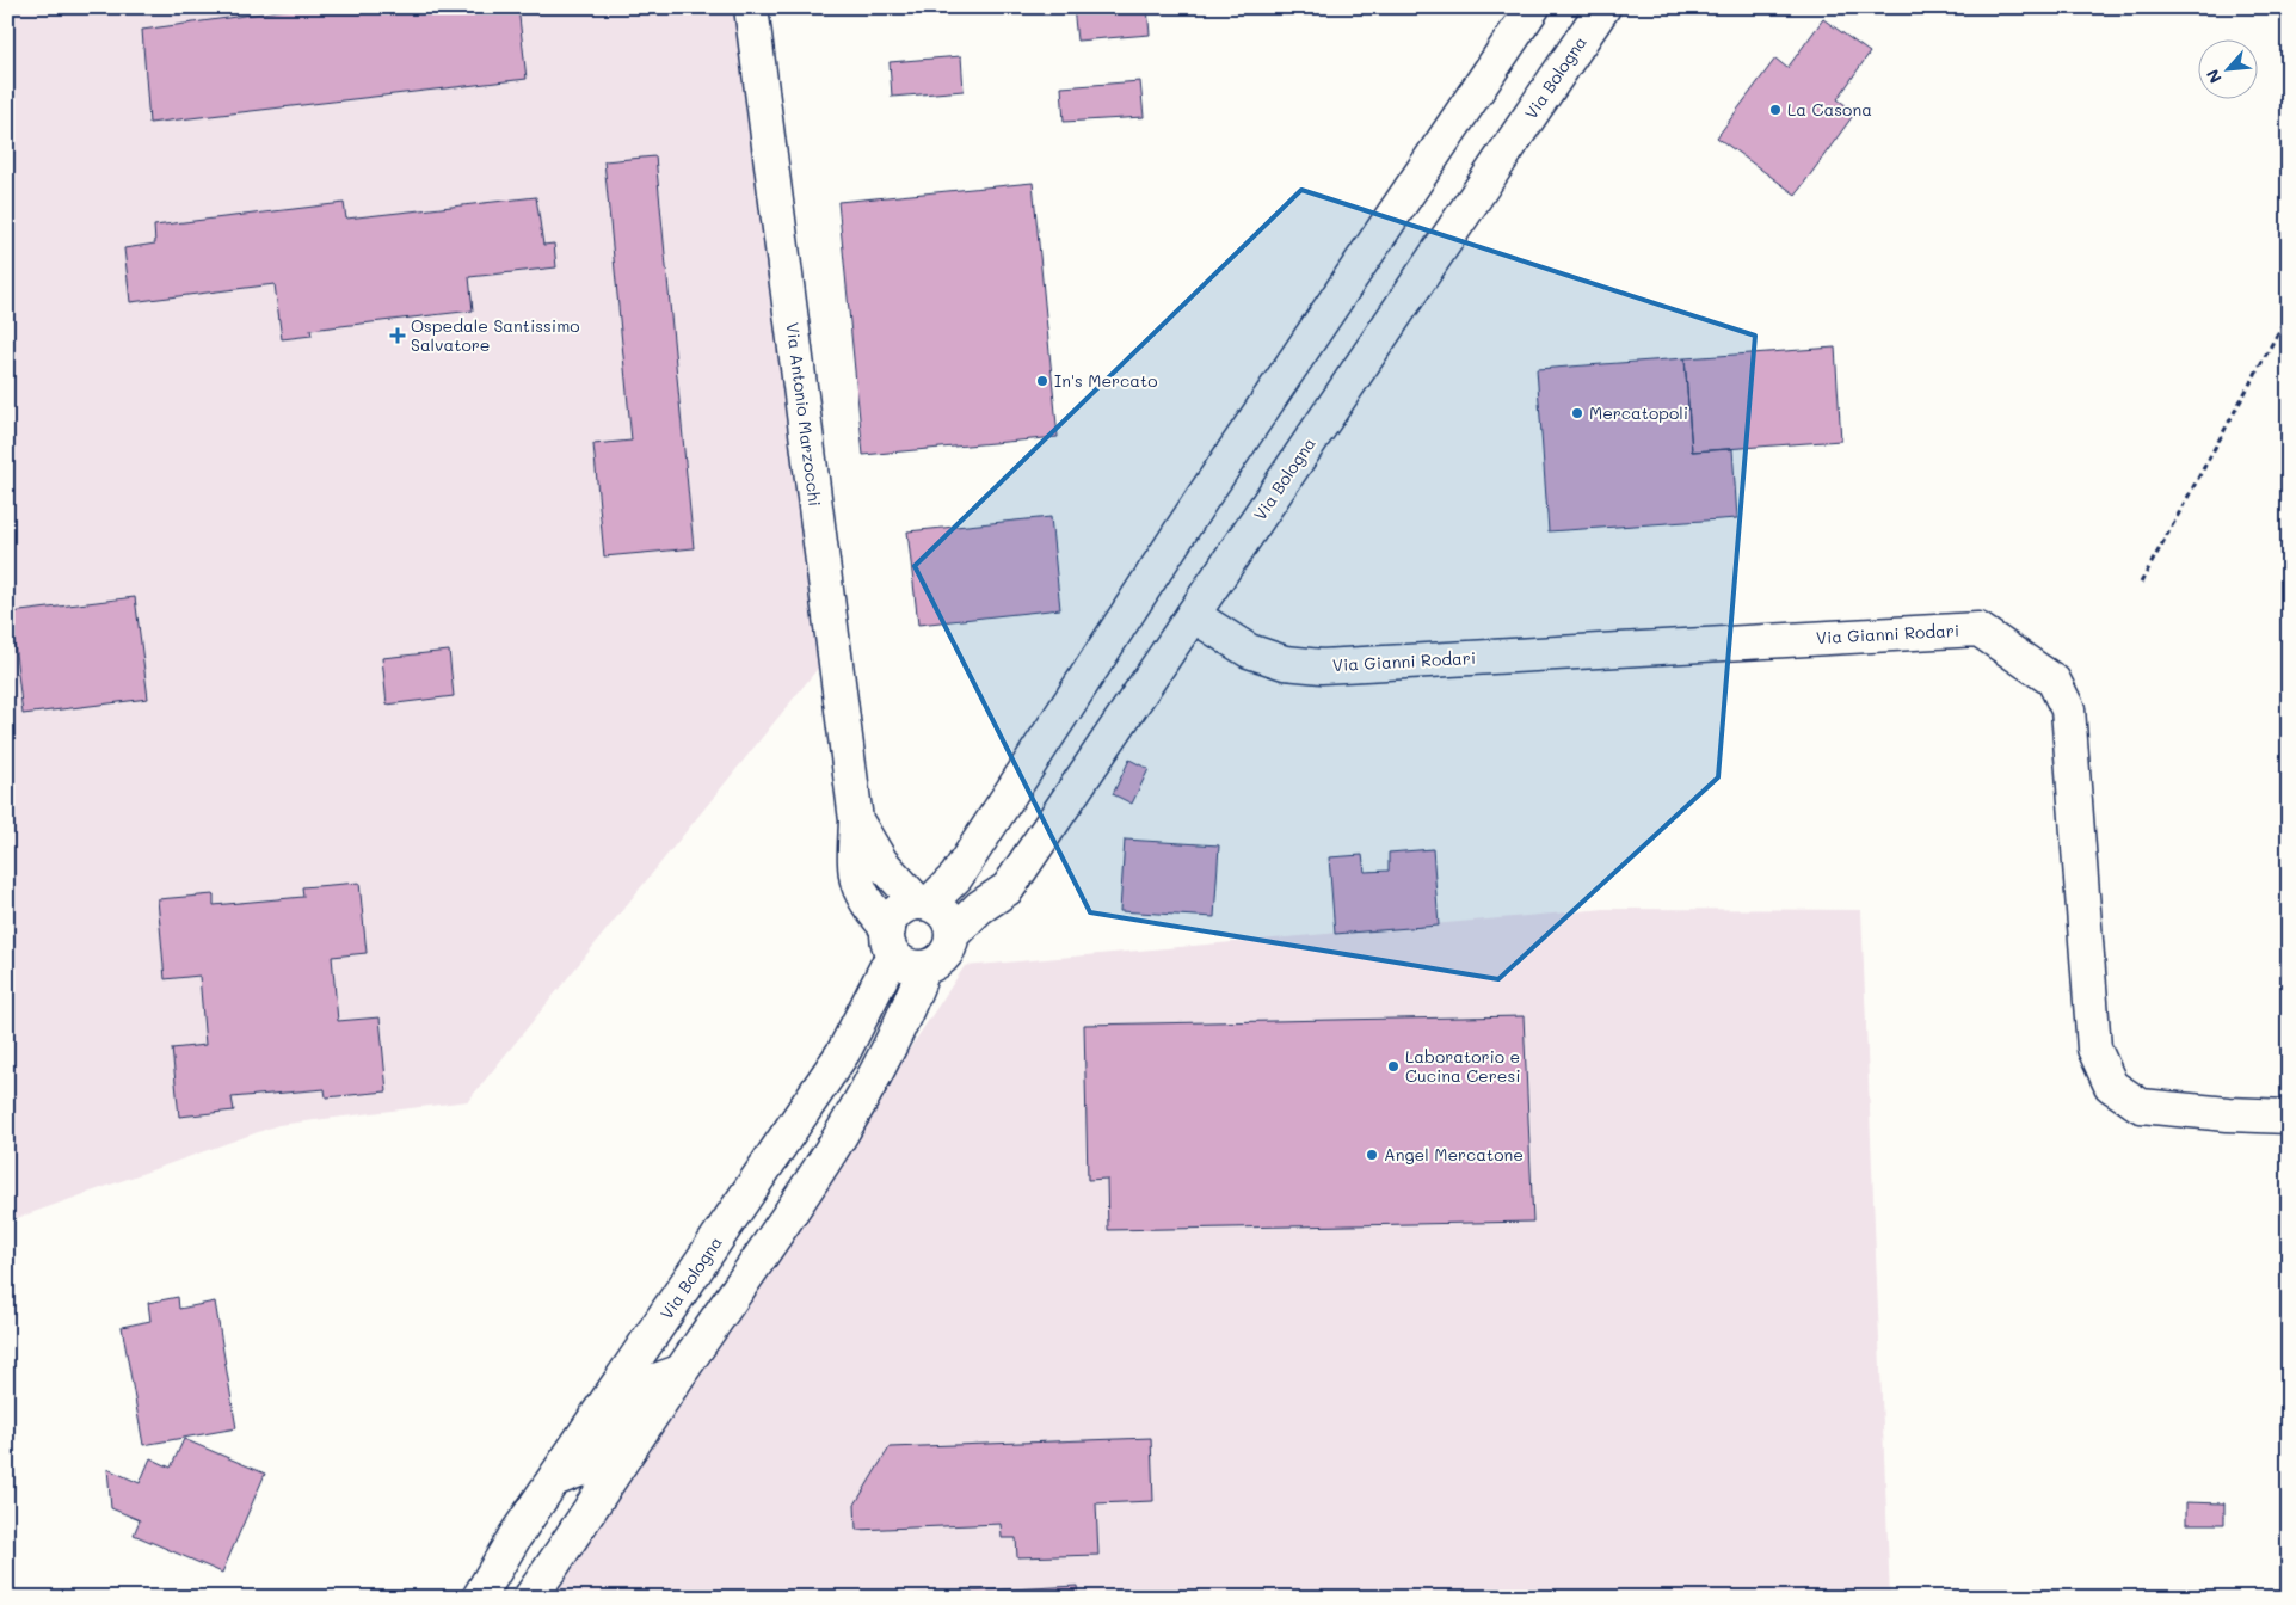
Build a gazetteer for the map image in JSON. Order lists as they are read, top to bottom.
{
  "streets": {
    "main road": ["Via Bologna", "Via Antonio Marzocchi", "Via Gianni Rodari"]
  },
  "crossings": [
    ["Via Bologna", "Via Antonio Marzocchi"],
    ["Via Bologna", "Via Gianni Rodari"]
  ],
  "places": {
    "other": [
      "La Casona",
      "In's Mercato",
      "Mercatopoli",
      "Laboratorio e Cucina Ceresi",
      "Angel Mercatone"
    ],
    "health": ["Ospedale Santissimo Salvatore"]
  },
  "north": "bottom left"
}
